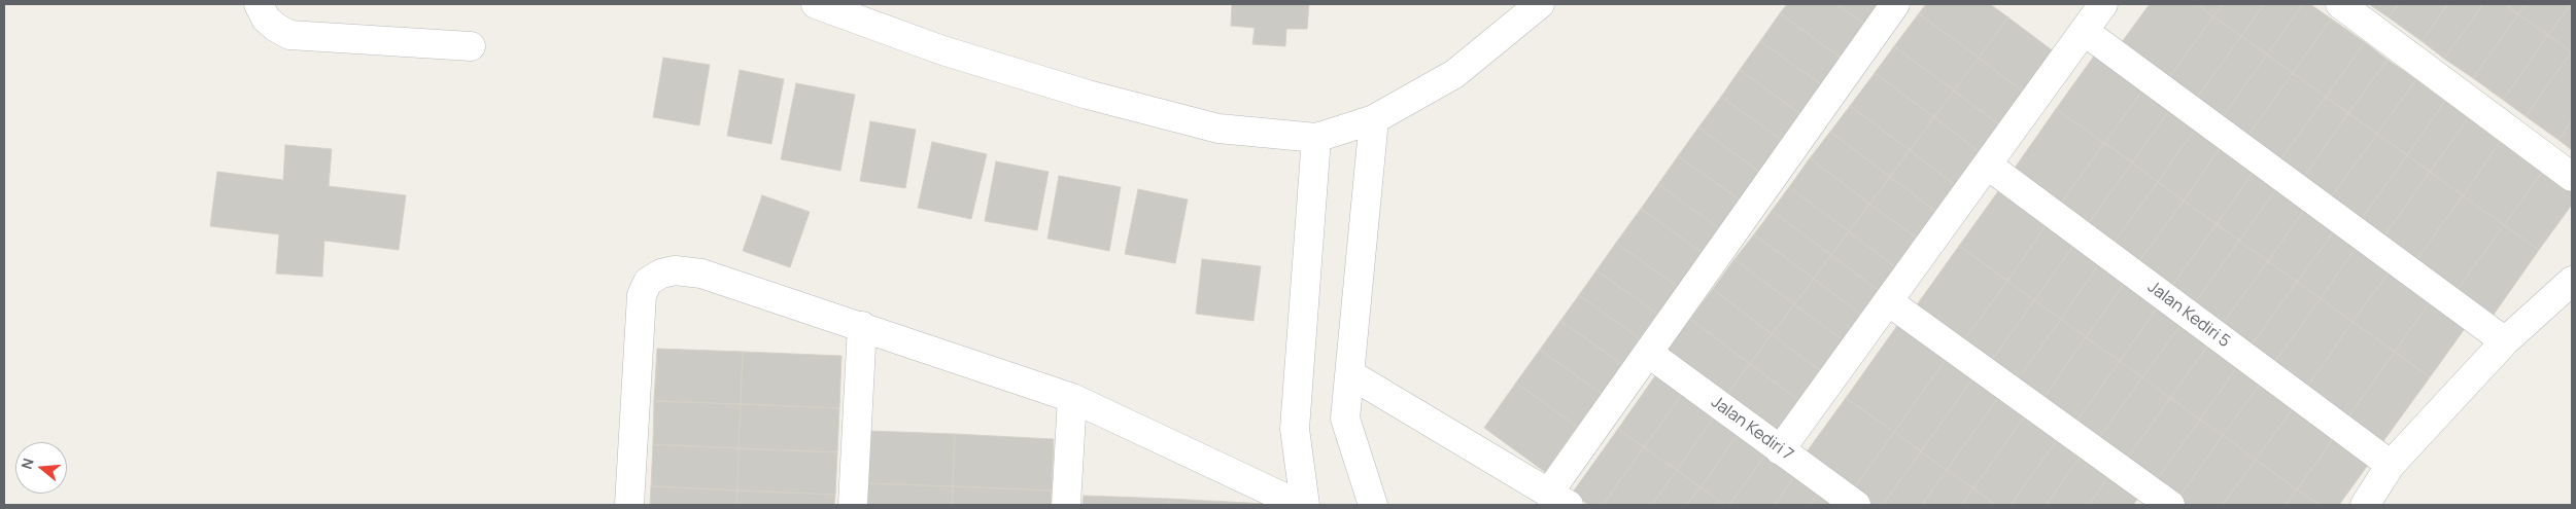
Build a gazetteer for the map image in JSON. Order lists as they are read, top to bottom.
{
  "streets": {
    "street": ["Jalan Kediri 5", "Jalan Kediri 7"]
  },
  "north": "left"
}
